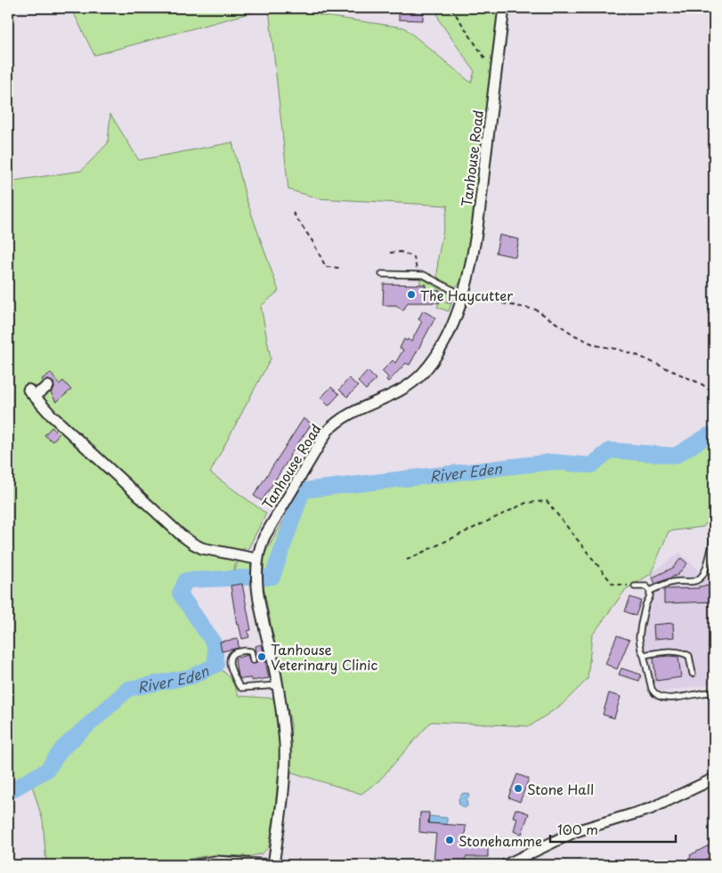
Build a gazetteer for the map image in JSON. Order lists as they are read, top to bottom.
{
  "streets": {
    "street": ["Tanhouse Road"]
  },
  "water": ["River Eden"],
  "places": [
    "The Haycutter",
    "Tanhouse Veterinary Clinic",
    "Stone Hall",
    "Stonehamme"
  ],
  "scale_bar": "100 m"
}
